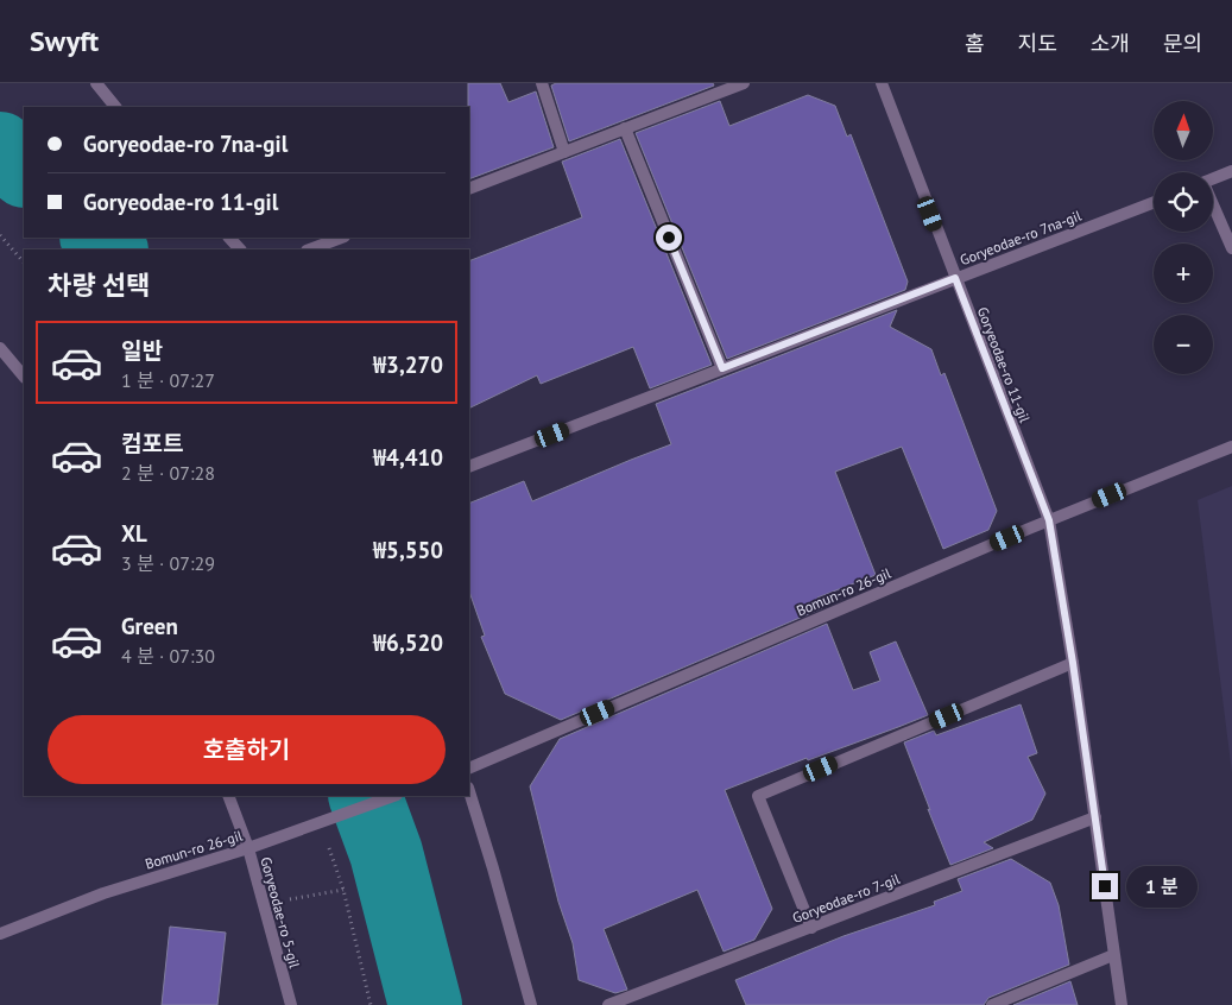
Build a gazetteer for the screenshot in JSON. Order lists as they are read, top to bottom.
{
  "streets": {
    "street": [
      "Goryeodae-ro 7na-gil",
      "Goryeodae-ro 11-gil",
      "Bomun-ro 26-gil",
      "Goryeodae-ro 7-gil",
      "Goryeodae-ro 5-gil"
    ]
  },
  "crossings": [
    ["Goryeodae-ro 7na-gil", "Goryeodae-ro 11-gil"],
    ["Goryeodae-ro 11-gil", "Bomun-ro 26-gil"],
    ["Goryeodae-ro 11-gil", "Goryeodae-ro 7-gil"],
    ["Bomun-ro 26-gil", "Goryeodae-ro 5-gil"]
  ],
  "north": "top",
  "page": {
    "header": "Swyft",
    "nav": [
      "홈",
      "지도",
      "소개",
      "문의"
    ],
    "map_buttons": ["+", "−"],
    "banner": ["Goryeodae-ro 7na-gil", "Goryeodae-ro 11-gil"],
    "heading": "차량 선택",
    "list": [
      {
        "name": "일반",
        "note": "1 분 · 07:27",
        "value": "₩3,270"
      },
      {
        "name": "컴포트",
        "note": "2 분 · 07:28",
        "value": "₩4,410"
      },
      {
        "name": "XL",
        "note": "3 분 · 07:29",
        "value": "₩5,550"
      },
      {
        "name": "Green",
        "note": "4 분 · 07:30",
        "value": "₩6,520"
      }
    ],
    "buttons": "호출하기",
    "bubble": "1 분"
  }
}
